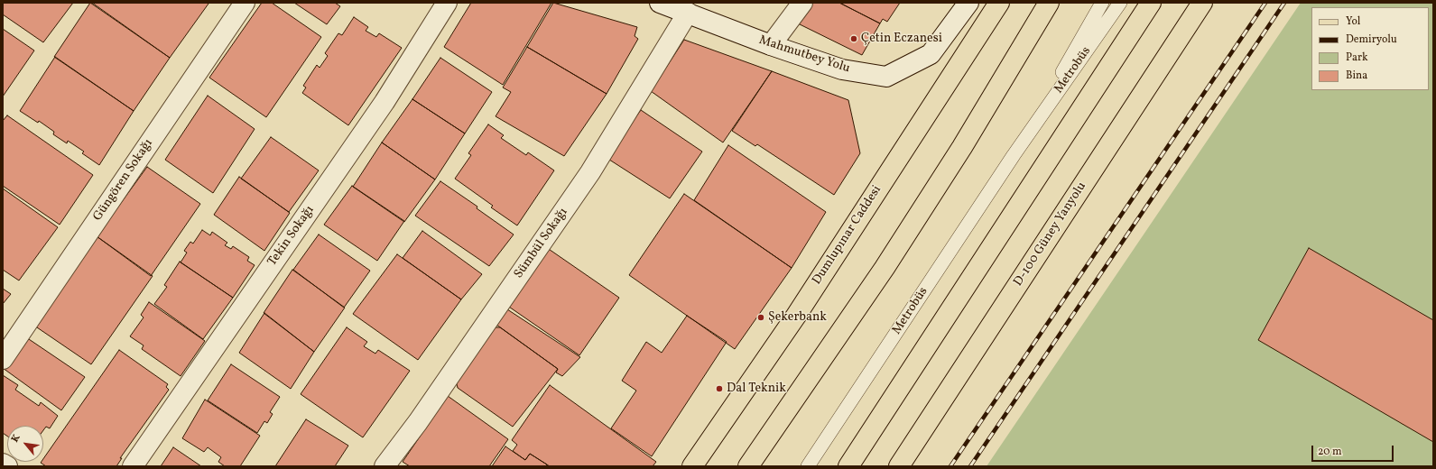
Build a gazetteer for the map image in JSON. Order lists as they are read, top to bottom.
{
  "streets": {
    "main road": ["D-100 Güney Yanyolu", "Dumlupınar Caddesi"],
    "street": [
      "Mahmutbey Yolu",
      "Güngören Sokağı",
      "Tekin Sokağı",
      "Sümbül Sokağı"
    ],
    "lane": ["Metrobüs"]
  },
  "crossings": [
    ["Mahmutbey Yolu", "Sümbül Sokağı"]
  ],
  "places": ["Çetin Eczanesi", "Şekerbank", "Dal Teknik"],
  "legend": [
    "Yol",
    "Demiryolu",
    "Park",
    "Bina"
  ],
  "scale_bar": "20 m",
  "north": "top left"
}
